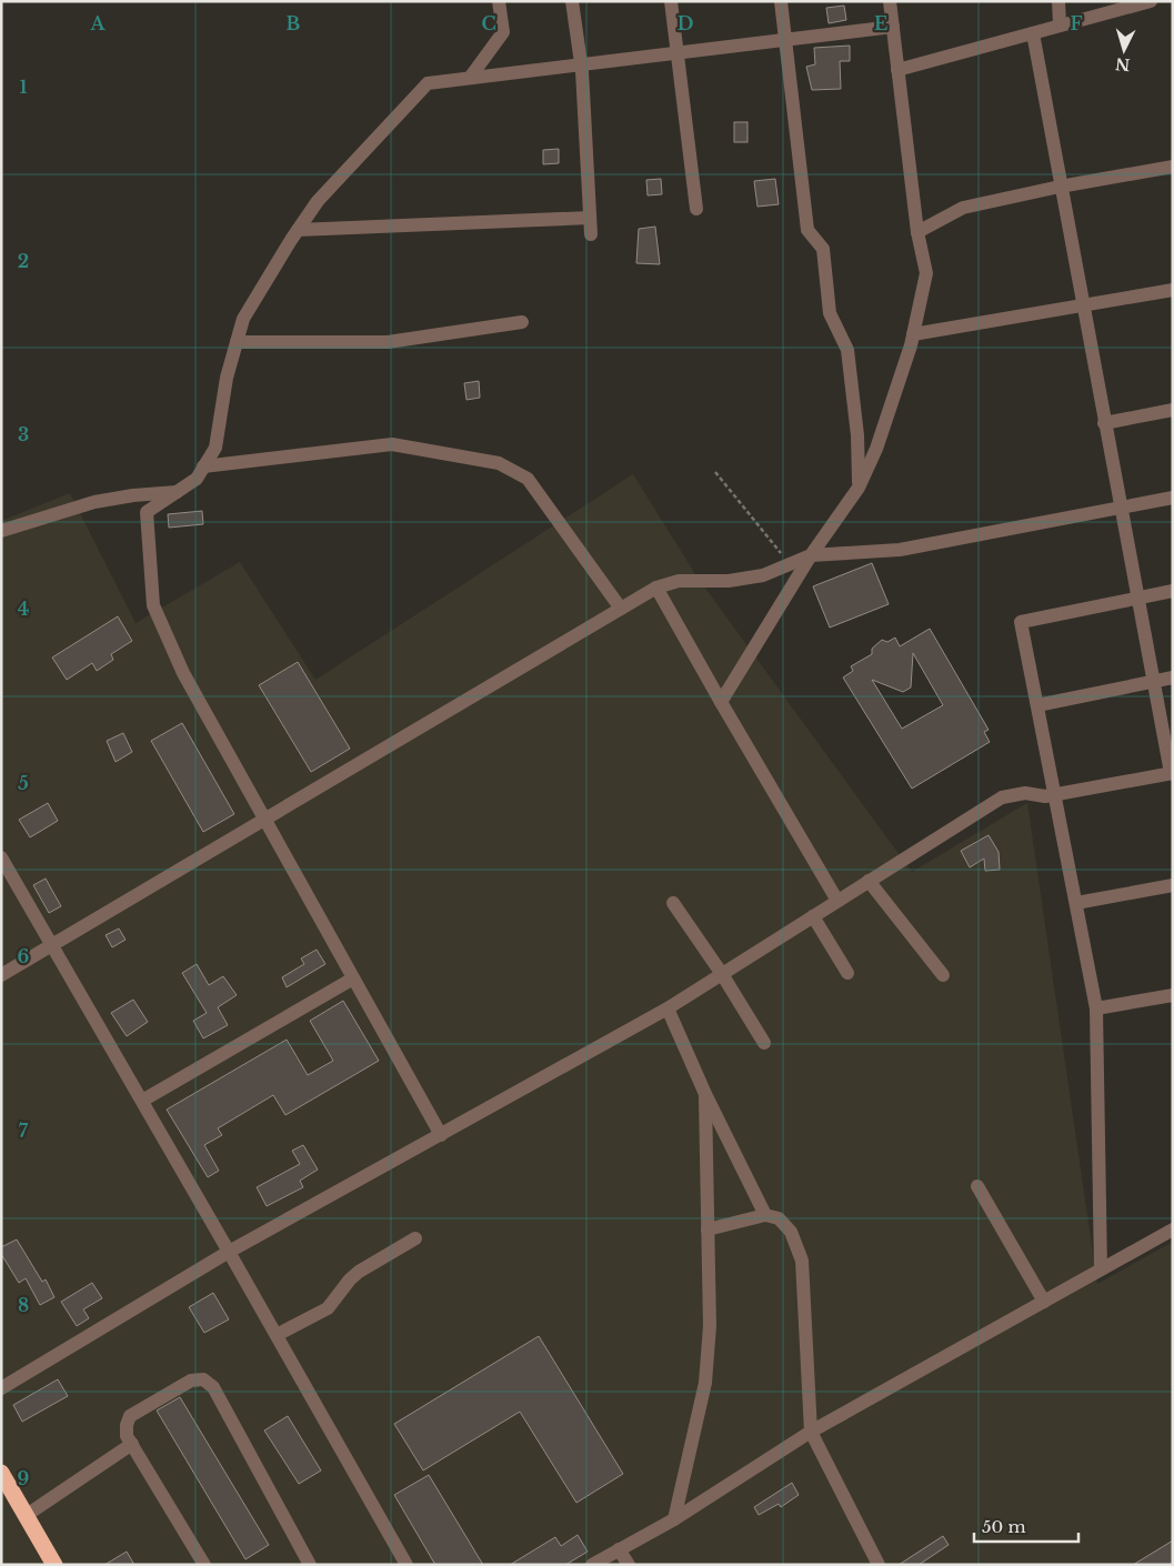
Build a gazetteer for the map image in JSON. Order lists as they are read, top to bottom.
{
  "scale_bar": "50 m",
  "north": "bottom",
  "grid": {
    "columns": [
      "A",
      "B",
      "C",
      "D",
      "E",
      "F"
    ],
    "rows": [
      "1",
      "2",
      "3",
      "4",
      "5",
      "6",
      "7",
      "8",
      "9"
    ]
  }
}
